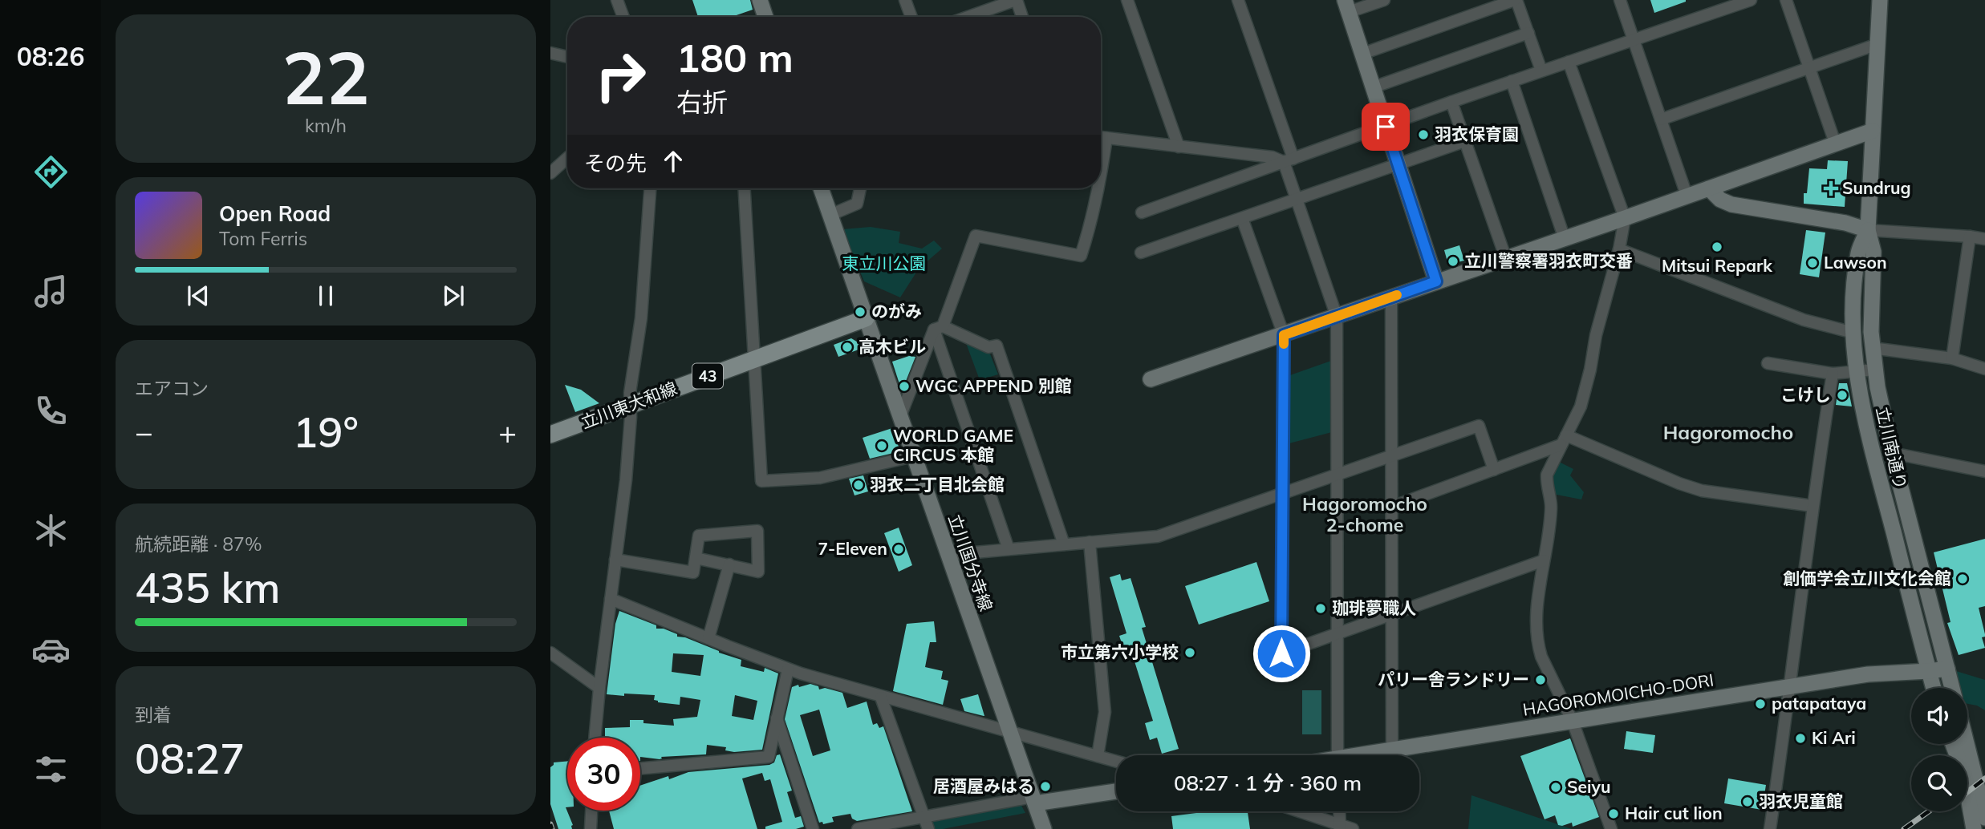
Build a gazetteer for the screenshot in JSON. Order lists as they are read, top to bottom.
{
  "streets": {
    "main road": ["43", "立川東大和線"],
    "street": ["立川南通り", "立川国分寺線", "HAGOROMOICHO-DORI"]
  },
  "crossings": [
    ["立川東大和線", "立川国分寺線"],
    ["立川南通り", "HAGOROMOICHO-DORI"]
  ],
  "districts": ["Hagoromocho", "Hagoromocho 2-chome"],
  "parks": ["東立川公園"],
  "places": {
    "other": [
      "羽衣保育園",
      "Mitsui Repark",
      "立川警察署羽衣町交番",
      "Lawson",
      "のがみ",
      "高木ビル",
      "WGC APPEND 別館",
      "こけし",
      "WORLD GAME CIRCUS 本館",
      "羽衣二丁目北会館",
      "7-Eleven",
      "創価学会立川文化会館",
      "珈琲夢職人",
      "市立第六小学校",
      "パリー舎ランドリー",
      "patapataya",
      "Ki Ari",
      "居酒屋みはる",
      "Seiyu",
      "羽衣児童館",
      "Hair cut lion"
    ],
    "health": ["Sundrug"]
  },
  "page": {
    "tabs": "08:26",
    "tile": [
      ["22", "km/h"],
      "エアコン",
      ["航続距離 · 87%", "435 km"],
      ["到着", "08:27"]
    ],
    "turn": ["180 m", "右折"],
    "then": "その先",
    "song": ["Open Road", "Tom Ferris"],
    "heat": ["−", "19°", "+"],
    "limit": "30",
    "trip": "08:27 · 1 分 · 360 m"
  }
}
